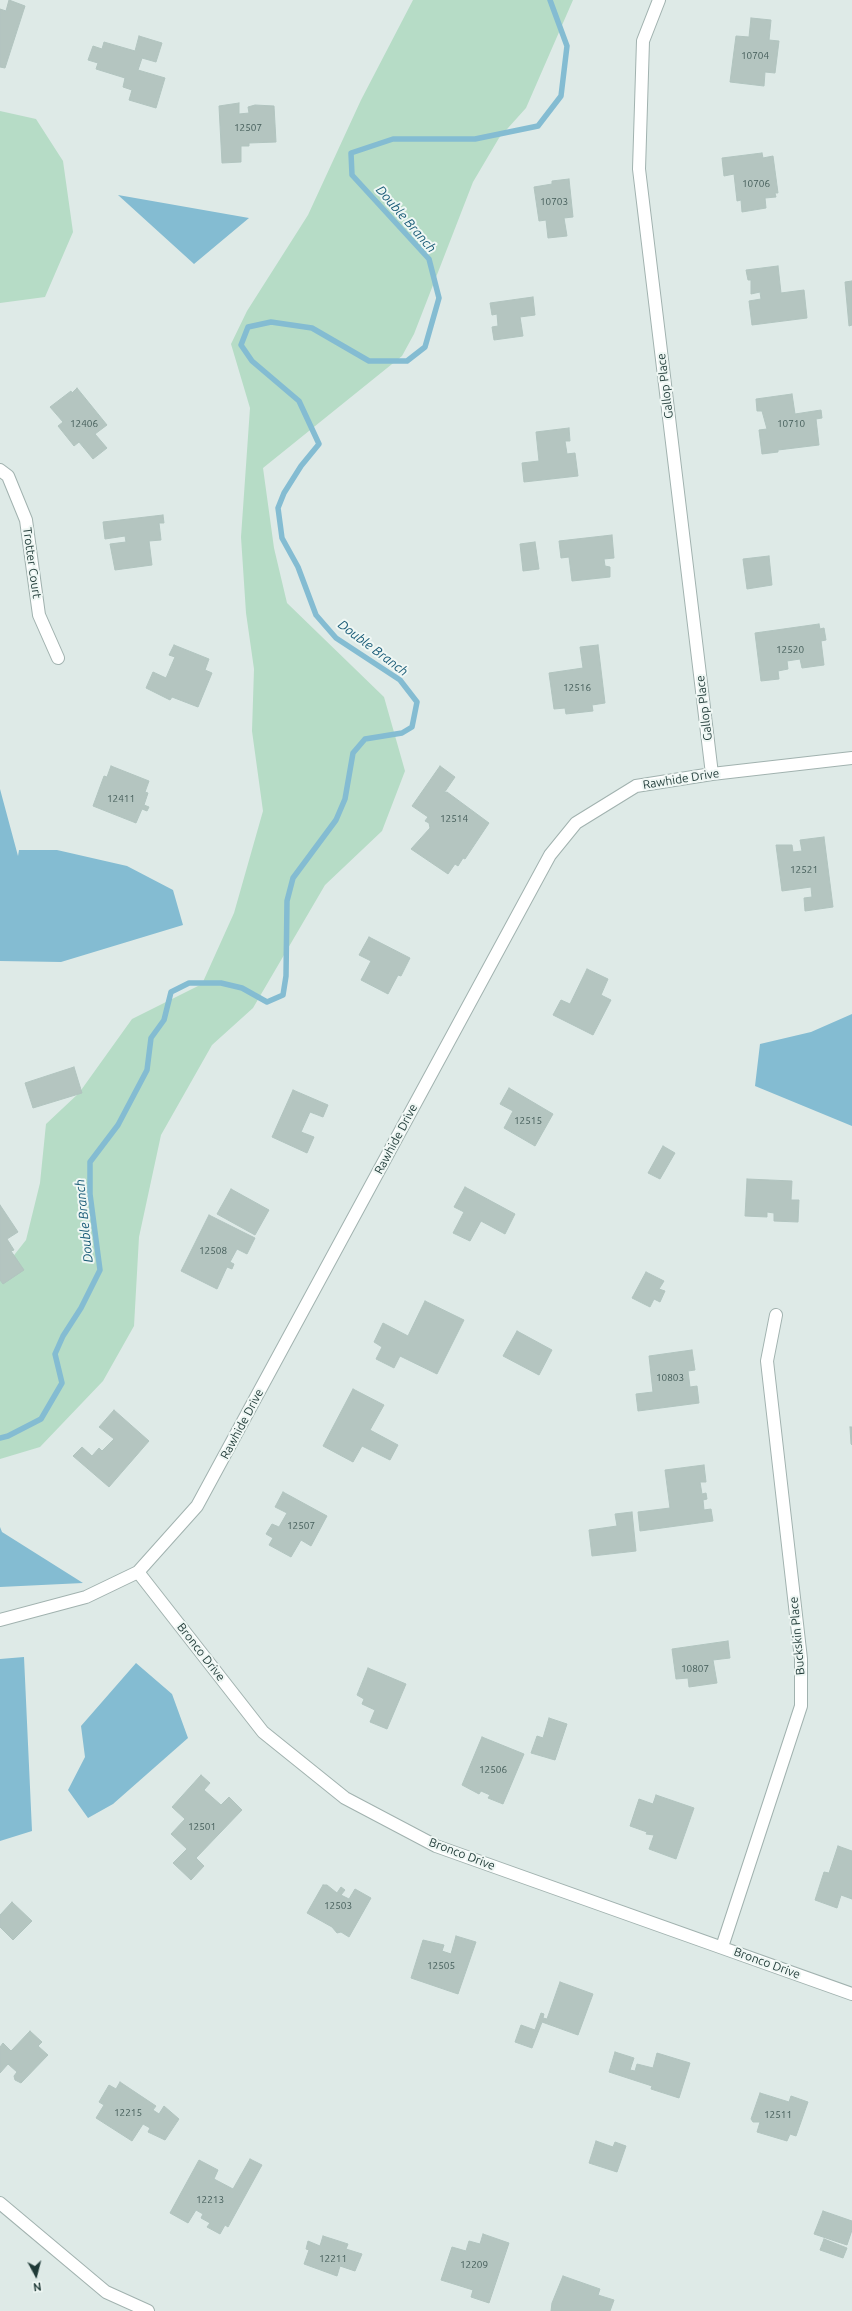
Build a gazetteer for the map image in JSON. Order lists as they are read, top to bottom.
{
  "streets": {
    "street": [
      "Gallop Place",
      "Trotter Court",
      "Rawhide Drive",
      "Buckskin Place",
      "Bronco Drive"
    ]
  },
  "crossings": [
    ["Gallop Place", "Rawhide Drive"],
    ["Rawhide Drive", "Bronco Drive"],
    ["Buckskin Place", "Bronco Drive"]
  ],
  "water": ["Double Branch"],
  "house_numbers": [
    "10704",
    "12507",
    "10706",
    "10703",
    "12406",
    "10710",
    "12520",
    "12516",
    "12411",
    "12514",
    "12521",
    "12515",
    "12508",
    "10803",
    "12507",
    "10807",
    "12506",
    "12501",
    "12503",
    "12505",
    "12215",
    "12511",
    "12213",
    "12211",
    "12209"
  ],
  "north": "bottom"
}
